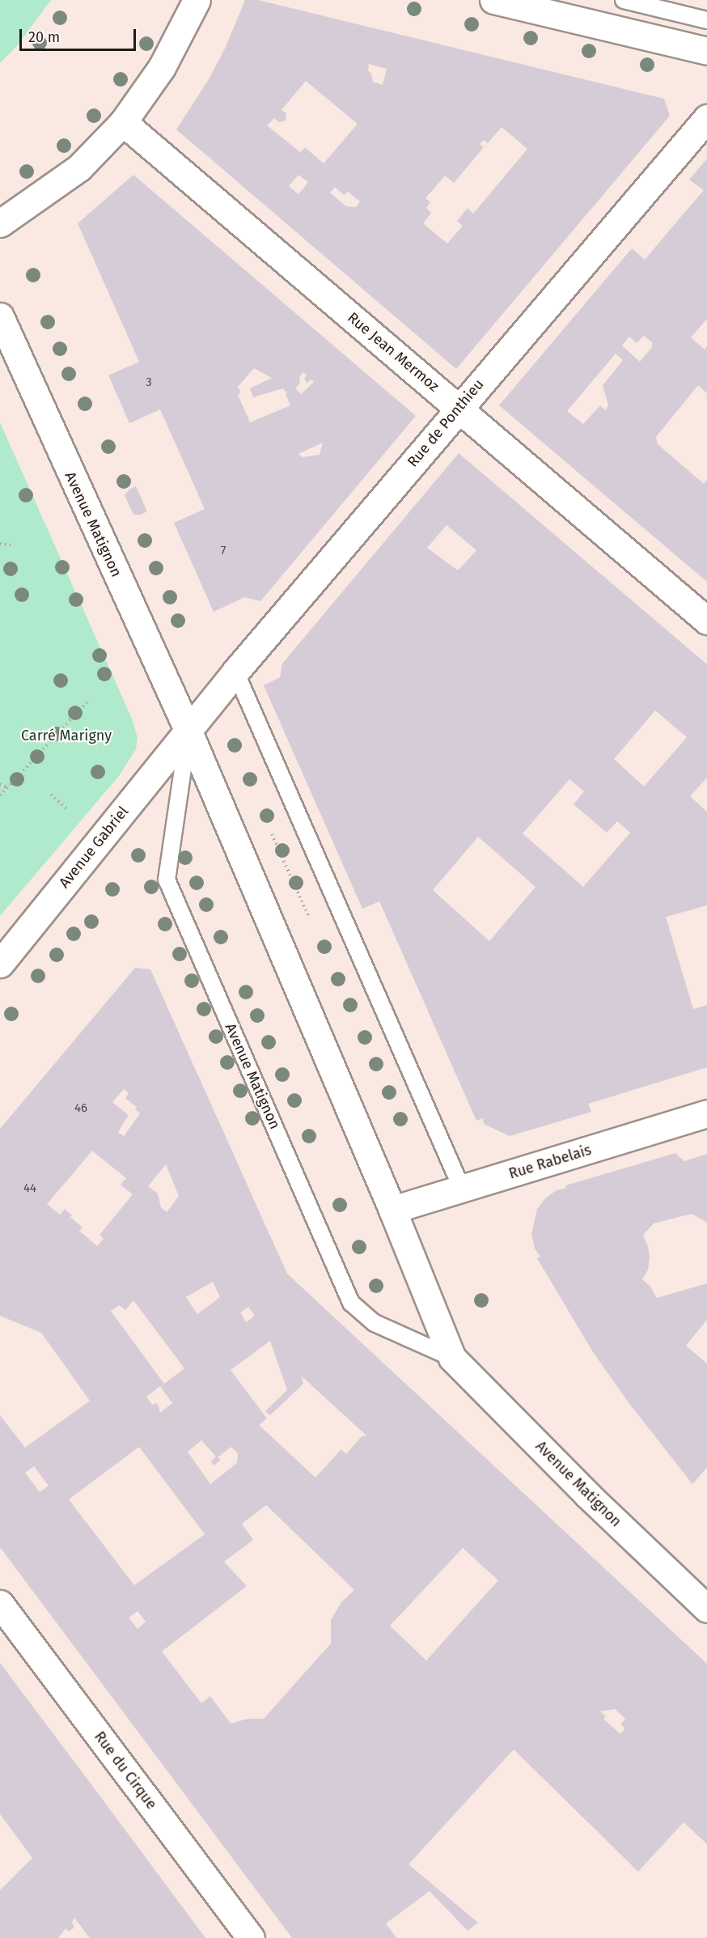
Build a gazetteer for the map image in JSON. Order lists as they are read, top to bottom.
{
  "streets": {
    "street": [
      "Rue Jean Mermoz",
      "Rue de Ponthieu",
      "Avenue Matignon",
      "Avenue Gabriel",
      "Rue Rabelais",
      "Rue du Cirque"
    ]
  },
  "crossings": [
    ["Rue Jean Mermoz", "Rue de Ponthieu"],
    ["Rue de Ponthieu", "Avenue Matignon"],
    ["Rue de Ponthieu", "Avenue Gabriel"],
    ["Avenue Matignon", "Avenue Gabriel"],
    ["Avenue Matignon", "Rue Rabelais"]
  ],
  "parks": ["Carré Marigny"],
  "house_numbers": [
    "3",
    "7",
    "46",
    "44"
  ],
  "scale_bar": "20 m"
}
